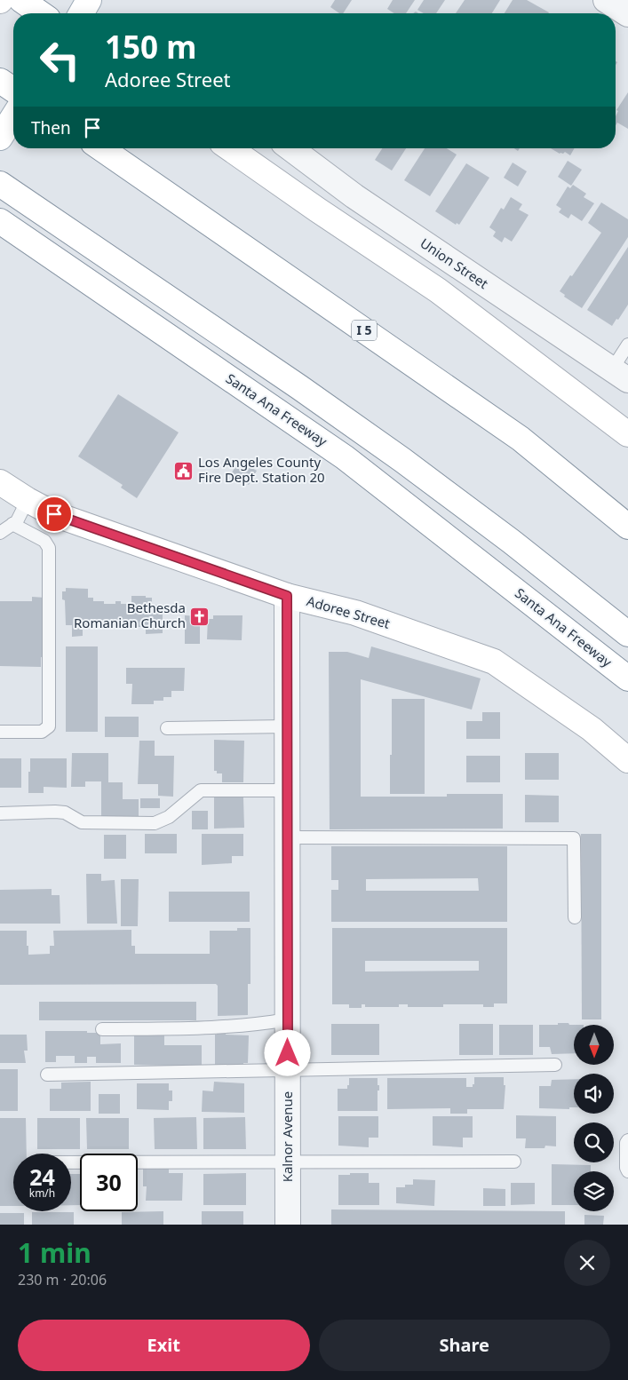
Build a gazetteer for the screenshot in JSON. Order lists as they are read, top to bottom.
{
  "streets": {
    "main road": ["I 5", "Santa Ana Freeway", "Adoree Street"],
    "street": ["Union Street", "Kalnor Avenue"]
  },
  "crossings": [
    ["Adoree Street", "Kalnor Avenue"]
  ],
  "places": {
    "public building": ["Los Angeles County Fire Dept. Station 20"],
    "church": ["Bethesda Romanian Church"]
  },
  "north": "bottom",
  "page": {
    "turn": ["150 m", "Adoree Street"],
    "then": "Then",
    "speed": "24 km/h",
    "limit": "30",
    "heading": ["1 min", "230 m · 20:06"],
    "buttons": ["Exit", "Share"]
  }
}
